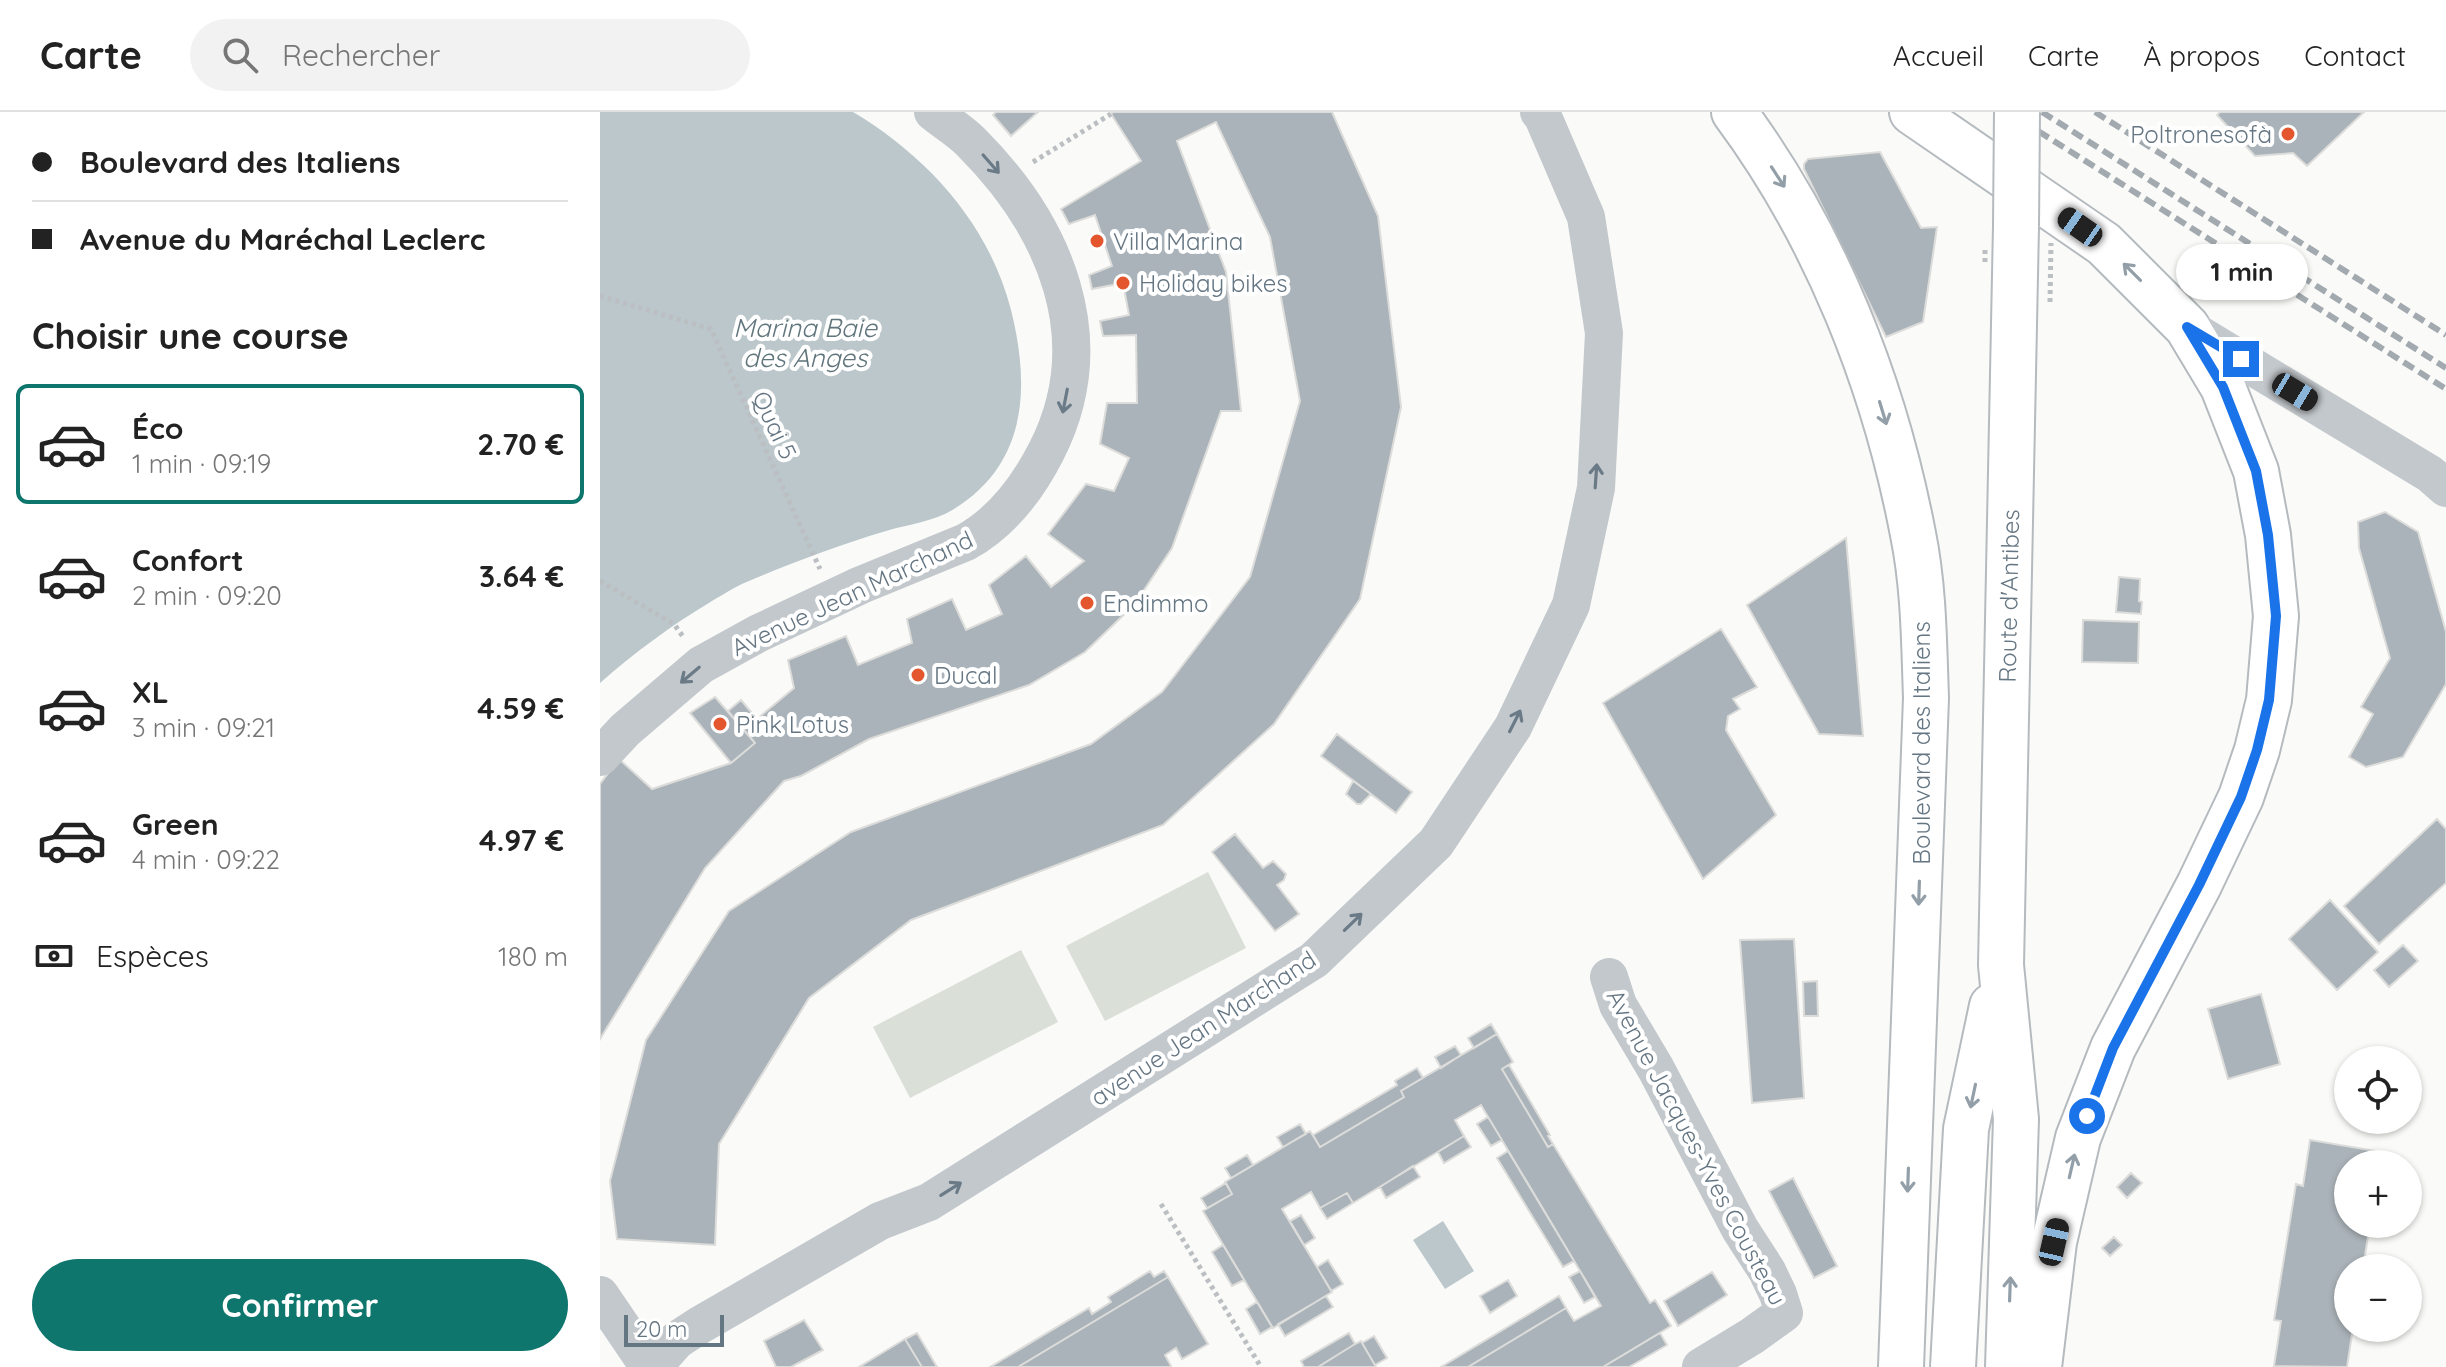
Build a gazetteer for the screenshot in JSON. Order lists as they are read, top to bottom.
{
  "streets": {
    "main road": ["Route d'Antibes", "Boulevard des Italiens"],
    "street": ["Avenue Jean Marchand", "avenue Jean Marchand", "Avenue Jacques-Yves Cousteau"],
    "path": ["Quai 5"]
  },
  "one_way": ["avenue Jean Marchand"],
  "water": ["Marina Baie des Anges"],
  "places": [
    "Poltronesofà",
    "Villa Marina",
    "Holiday bikes",
    "Endimmo",
    "Ducal",
    "Pink Lotus"
  ],
  "scale_bar": "20 m",
  "page": {
    "header": "Carte",
    "search": "Rechercher",
    "nav": [
      "Accueil",
      "Carte",
      "À propos",
      "Contact"
    ],
    "banner": ["Boulevard des Italiens", "Avenue du Maréchal Leclerc"],
    "bubble": "1 min",
    "heading": "Choisir une course",
    "list": [
      {
        "name": "Éco",
        "note": "1 min · 09:19",
        "value": "2.70 €"
      },
      {
        "name": "Confort",
        "note": "2 min · 09:20",
        "value": "3.64 €"
      },
      {
        "name": "XL",
        "note": "3 min · 09:21",
        "value": "4.59 €"
      },
      {
        "name": "Green",
        "note": "4 min · 09:22",
        "value": "4.97 €"
      }
    ],
    "pay": ["Espèces", "180 m"],
    "map_buttons": ["+", "−"],
    "buttons": "Confirmer",
    "scale": "20 m"
  }
}
